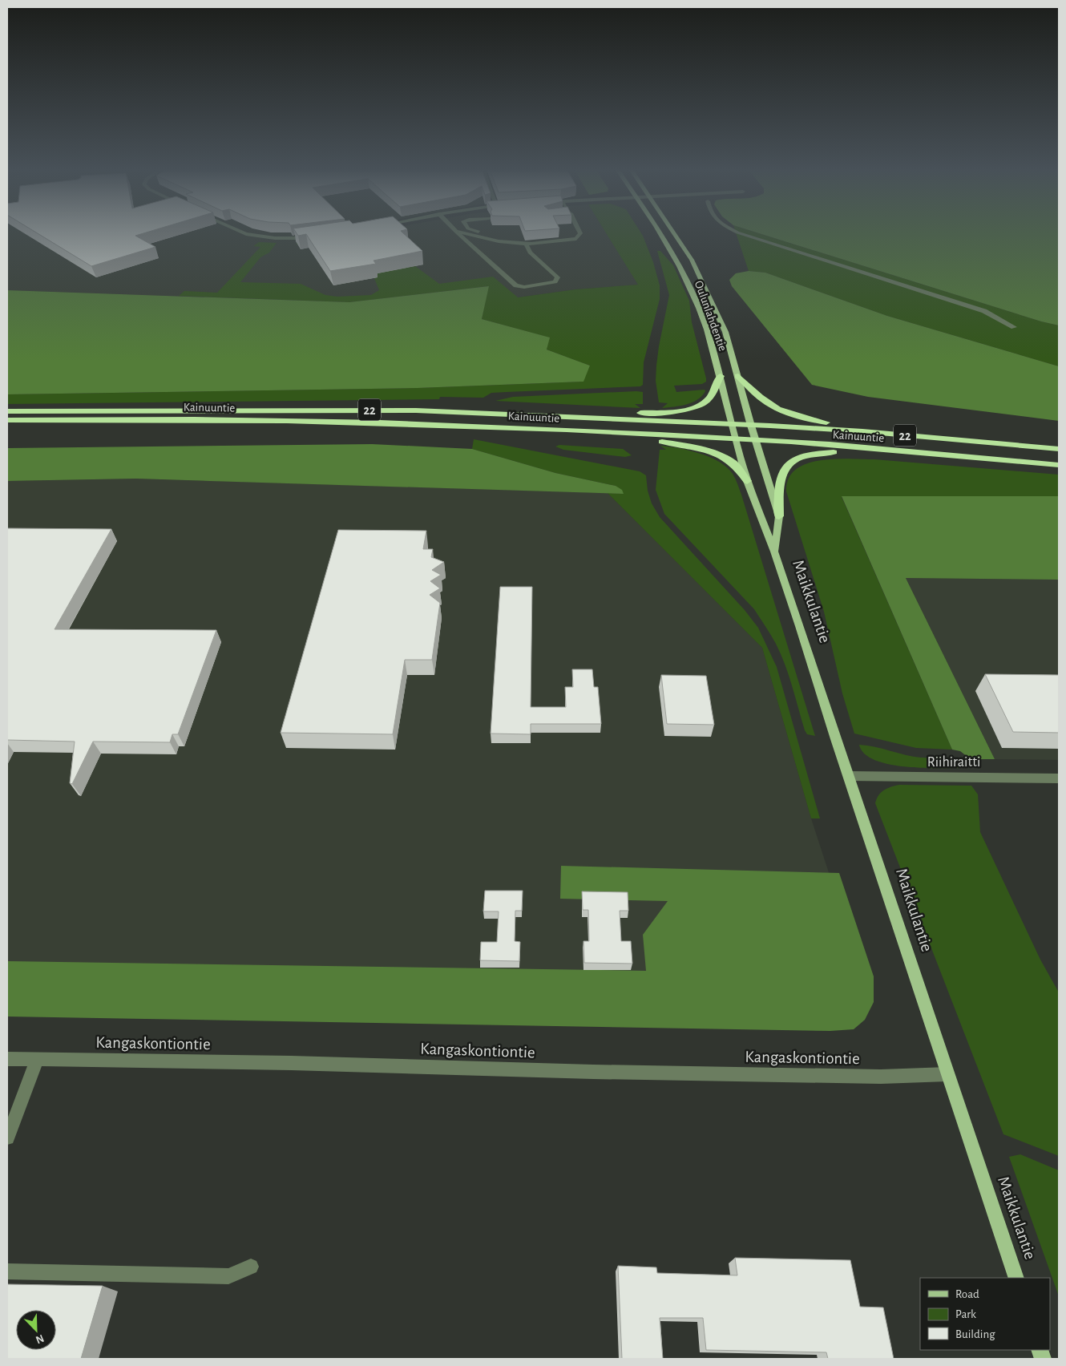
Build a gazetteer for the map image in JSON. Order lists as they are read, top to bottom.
{
  "streets": {
    "highway": ["Kainuuntie", "22"],
    "main road": ["Oulunlahdentie", "Maikkulantie"],
    "street": ["Riihiraitti", "Kangaskontiontie"]
  },
  "crossings": [
    ["Oulunlahdentie", "Kainuuntie"],
    ["Oulunlahdentie", "Maikkulantie"],
    ["Kainuuntie", "Maikkulantie"],
    ["Maikkulantie", "Riihiraitti"],
    ["Maikkulantie", "Kangaskontiontie"]
  ],
  "legend": ["Road", "Park", "Building"],
  "north": "bottom right"
}
